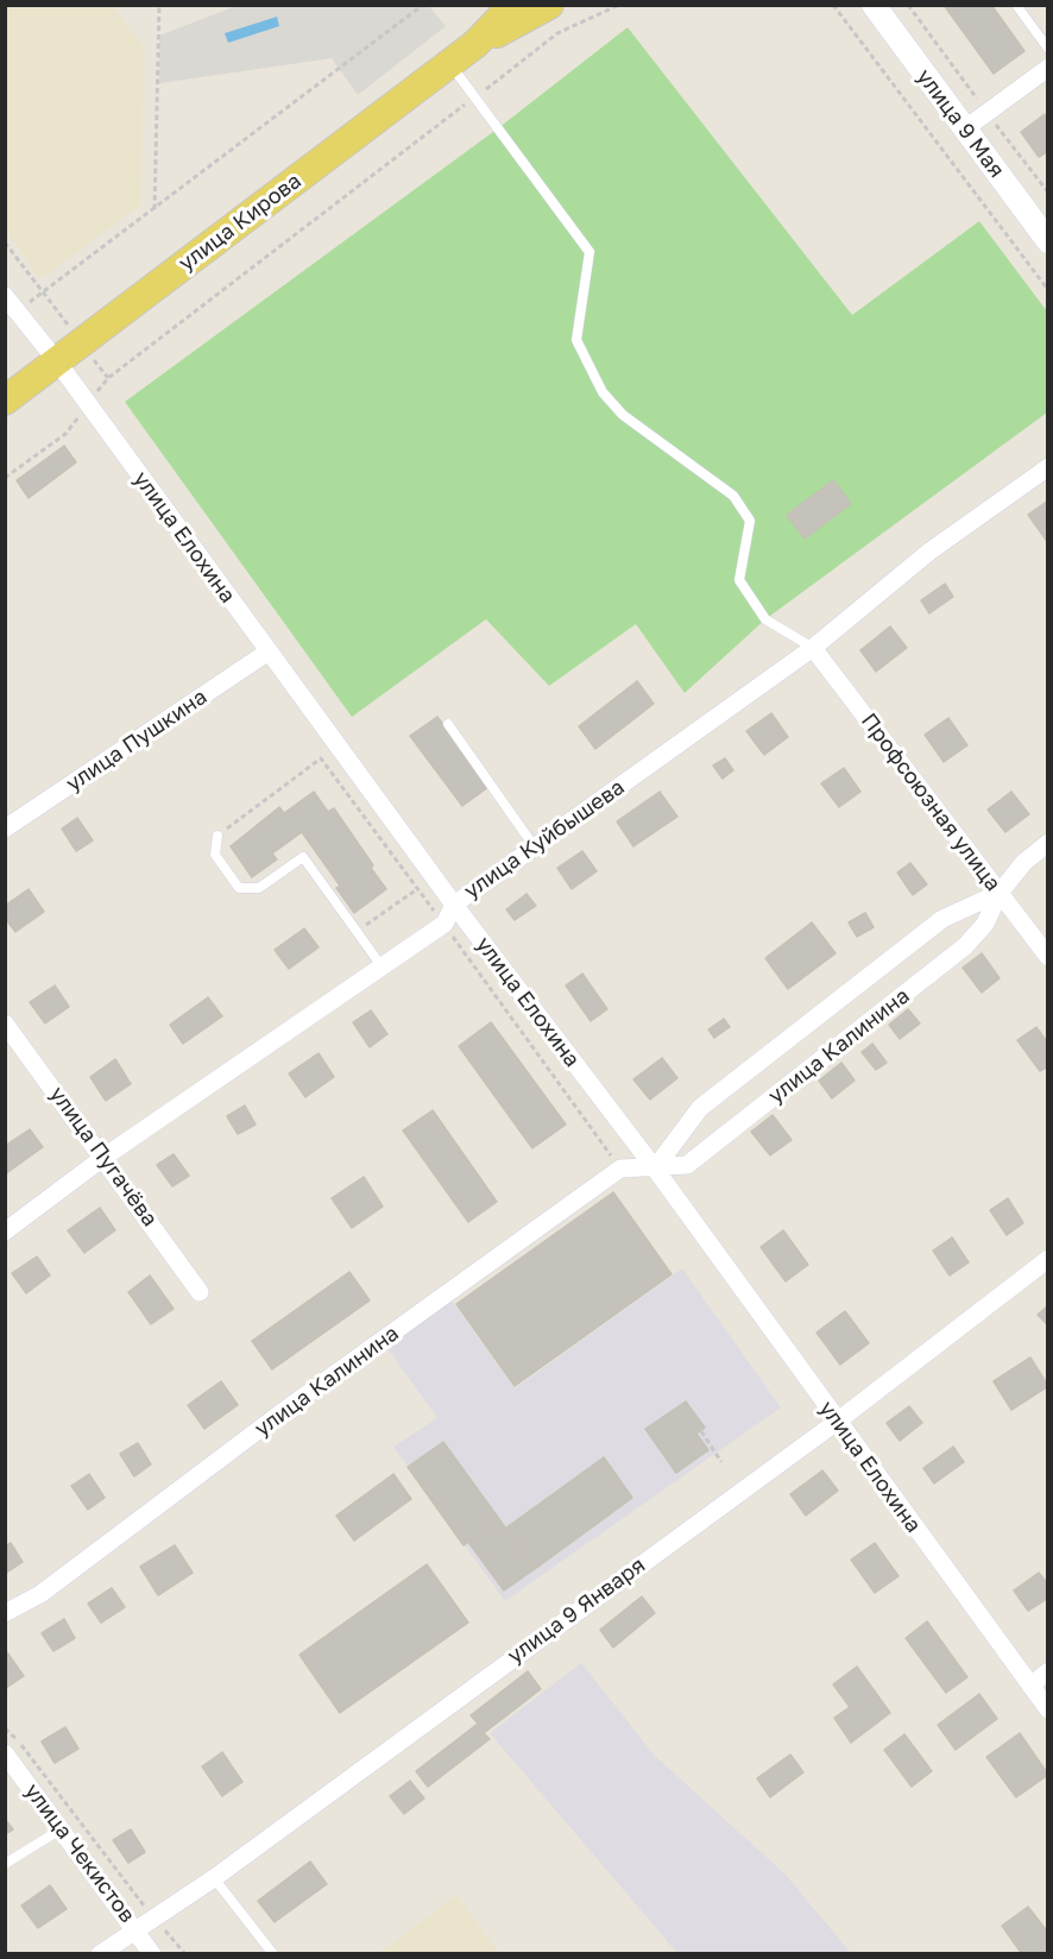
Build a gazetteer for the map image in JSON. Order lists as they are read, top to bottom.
{
  "streets": {
    "main road": ["улица Кирова"],
    "street": [
      "улица 9 Мая",
      "улица Елохина",
      "улица Пушкина",
      "Профсоюзная улица",
      "улица Куйбышева",
      "улица Калинина",
      "улица Пугачёва",
      "улица 9 Января",
      "улица Чекистов"
    ]
  },
  "crossings": [
    ["улица Кирова", "улица Елохина"],
    ["улица Елохина", "улица Пушкина"],
    ["улица Елохина", "улица Куйбышева"],
    ["улица Елохина", "улица Калинина"],
    ["улица Елохина", "улица 9 Января"],
    ["Профсоюзная улица", "улица Куйбышева"],
    ["Профсоюзная улица", "улица Калинина"],
    ["улица Куйбышева", "улица Пугачёва"],
    ["улица 9 Января", "улица Чекистов"]
  ]
}
